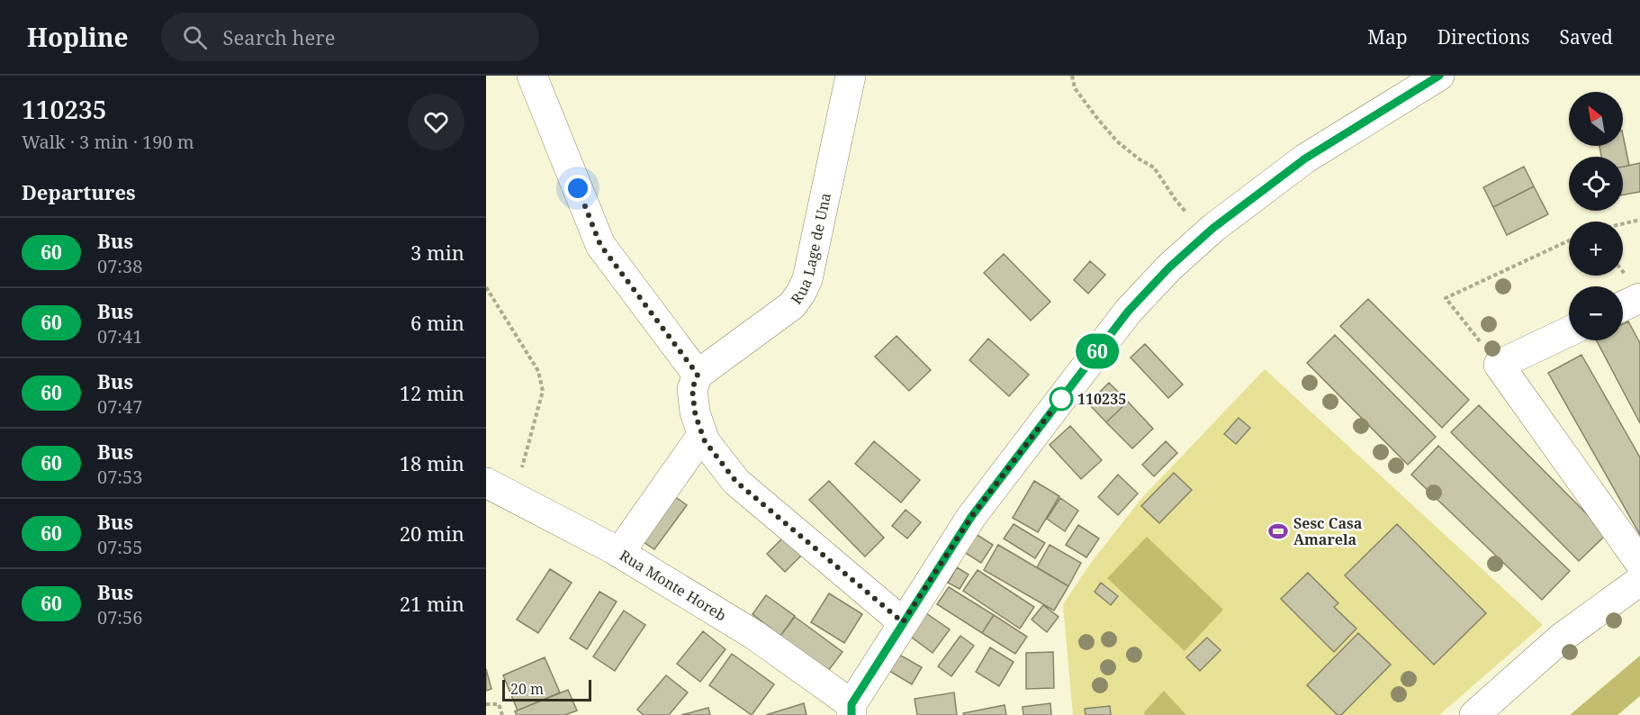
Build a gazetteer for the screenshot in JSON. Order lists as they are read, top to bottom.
{
  "streets": {
    "street": ["Rua Lage de Una", "Rua Monte Horeb"]
  },
  "places": {
    "other": ["110235"],
    "sports": ["Sesc Casa Amarela"]
  },
  "lines": ["bus line 60"],
  "scale_bar": "20 m",
  "north": "top left",
  "page": {
    "header": "Hopline",
    "search": "Search here",
    "nav": ["Map", "Directions", "Saved"],
    "heading": [
      ["110235", "Walk · 3 min · 190 m"],
      "Departures"
    ],
    "on_map": "60",
    "map_buttons": ["+", "−"],
    "list": [
      {
        "mark": "60",
        "name": "Bus",
        "note": "07:38",
        "value": "3 min"
      },
      {
        "mark": "60",
        "name": "Bus",
        "note": "07:41",
        "value": "6 min"
      },
      {
        "mark": "60",
        "name": "Bus",
        "note": "07:47",
        "value": "12 min"
      },
      {
        "mark": "60",
        "name": "Bus",
        "note": "07:53",
        "value": "18 min"
      },
      {
        "mark": "60",
        "name": "Bus",
        "note": "07:55",
        "value": "20 min"
      },
      {
        "mark": "60",
        "name": "Bus",
        "note": "07:56",
        "value": "21 min"
      }
    ],
    "scale": "20 m"
  }
}
